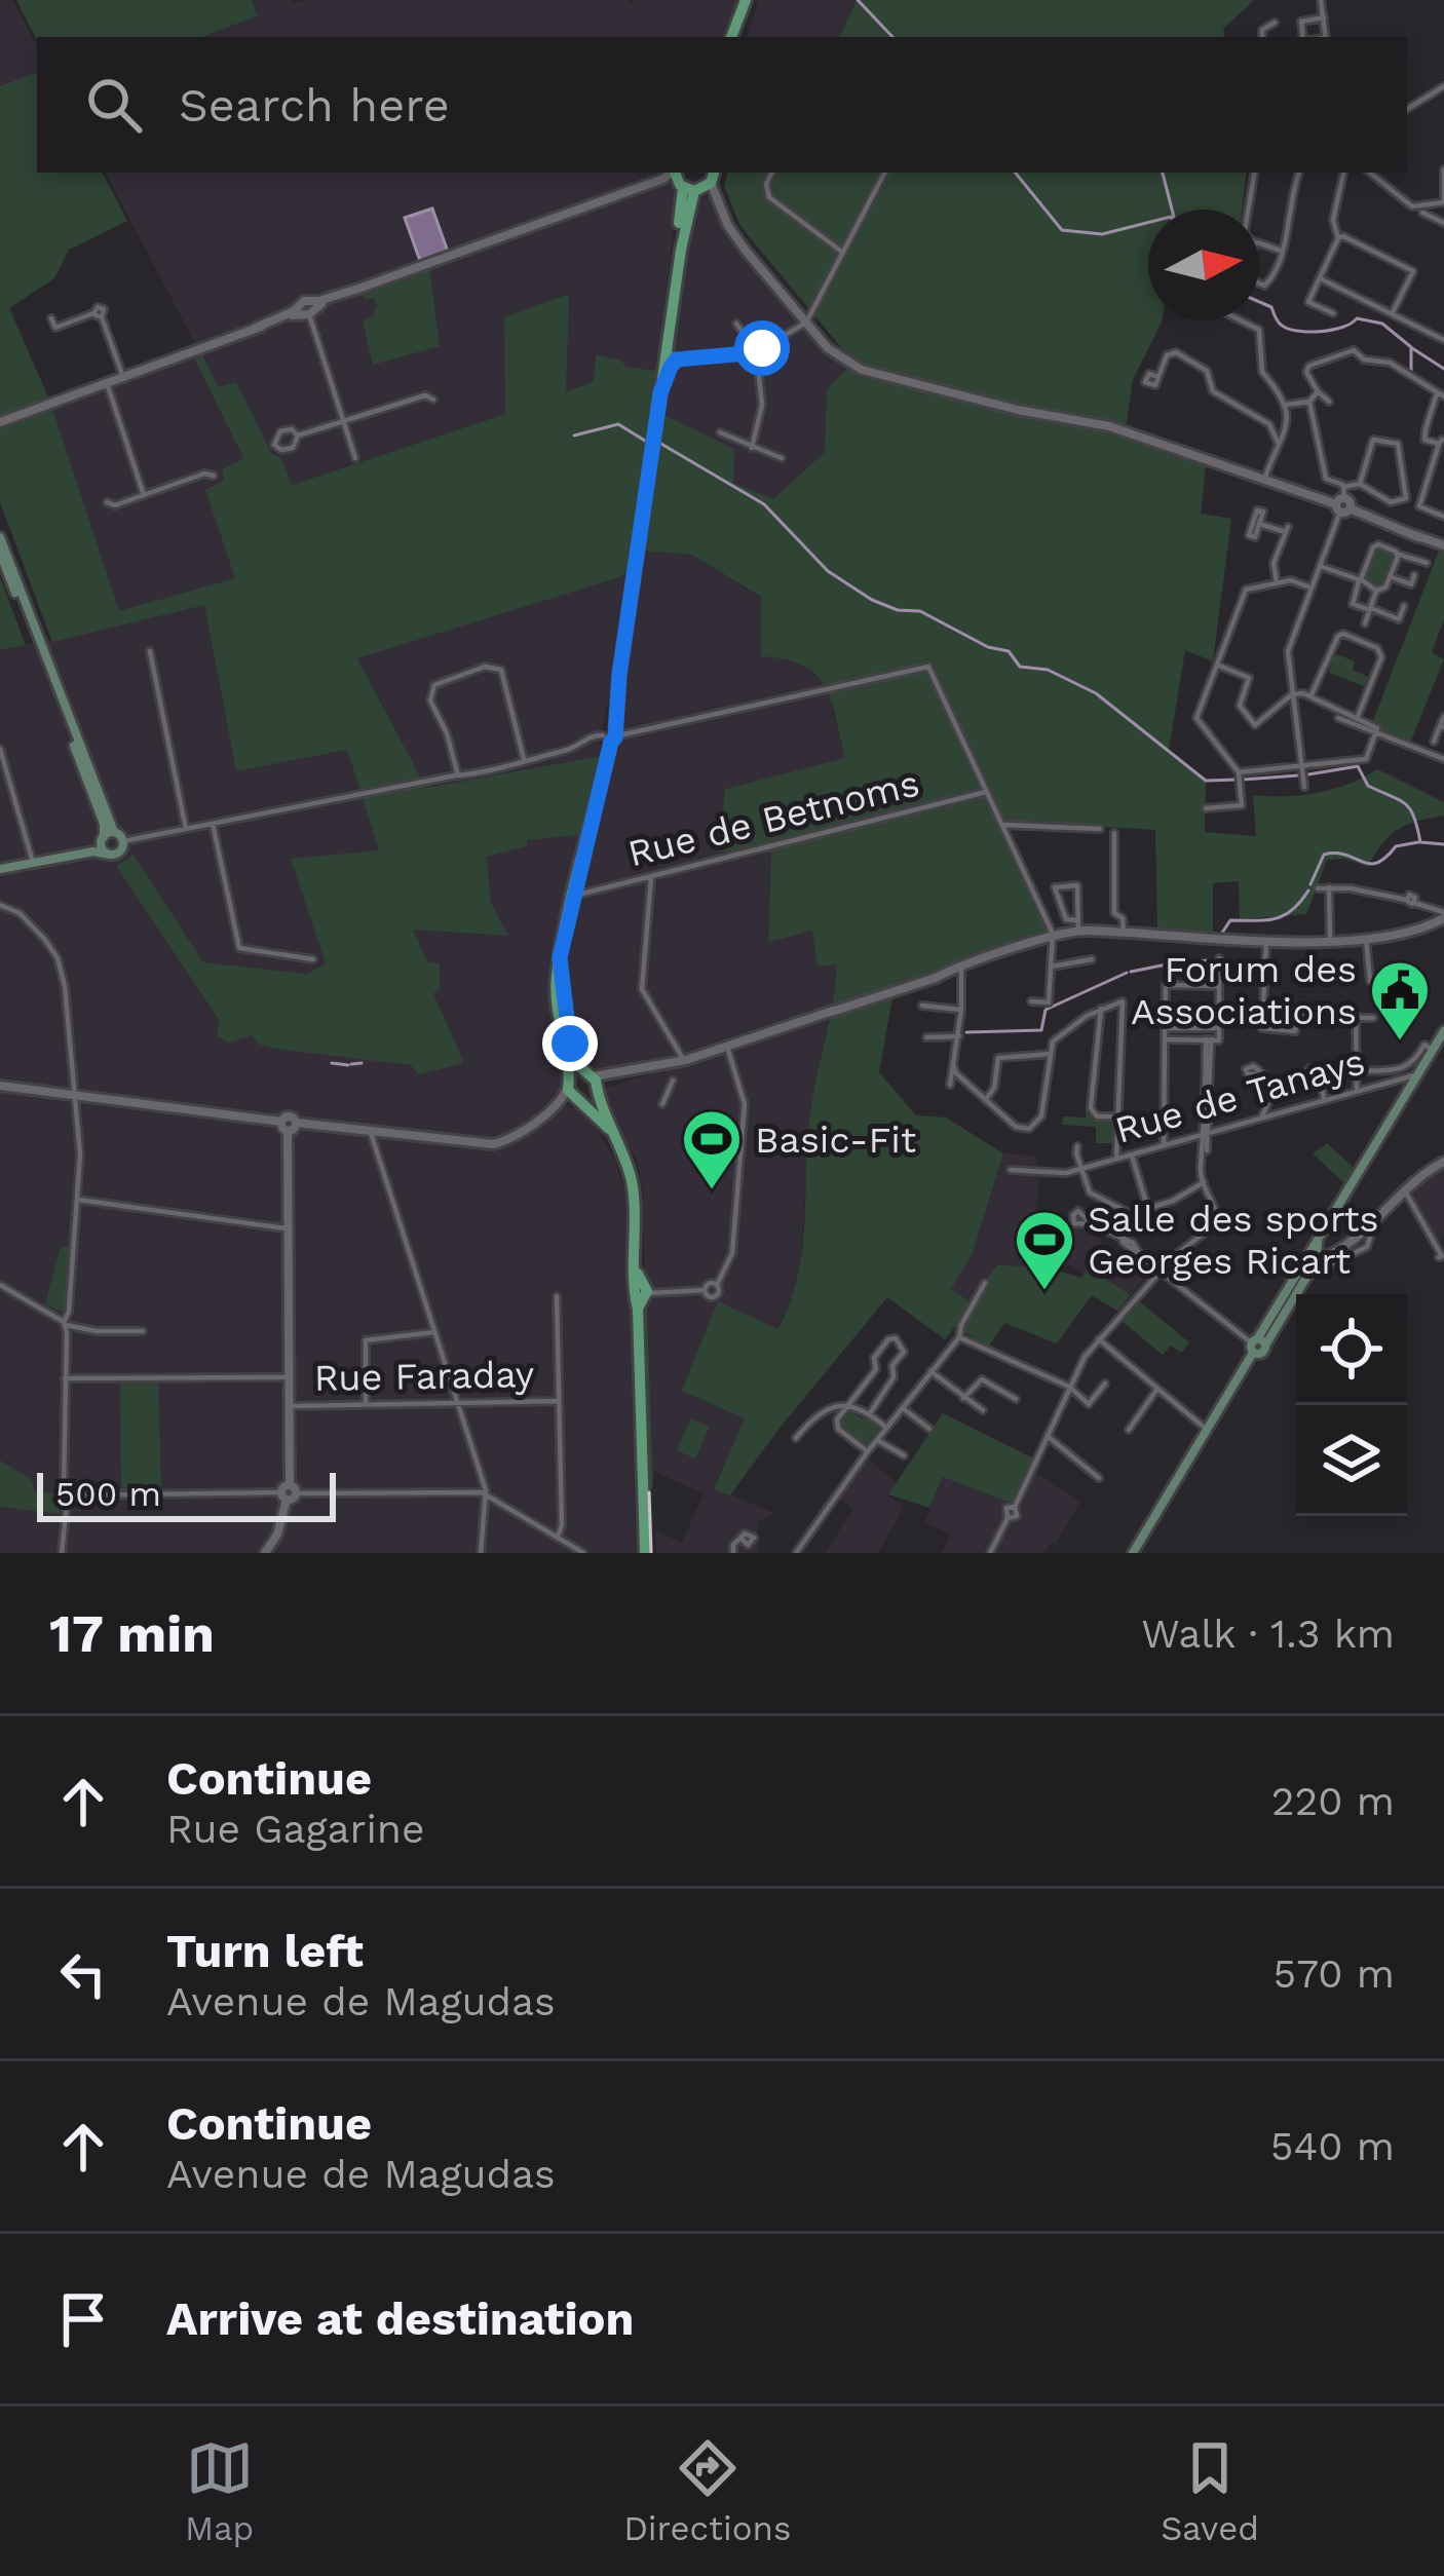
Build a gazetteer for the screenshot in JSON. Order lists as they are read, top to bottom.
{
  "streets": {
    "street": ["Rue de Betnoms", "Rue de Tanays", "Rue Faraday"]
  },
  "places": {
    "public building": ["Forum des Associations"],
    "sports": ["Basic-Fit", "Salle des sports Georges Ricart"]
  },
  "scale_bar": "500 m",
  "north": "right",
  "page": {
    "search": "Search here",
    "scale": "500 m",
    "heading": ["17 min", "Walk · 1.3 km"],
    "list": [
      ["Continue", "Rue Gagarine", "220 m"],
      ["Turn left", "Avenue de Magudas", "570 m"],
      ["Continue", "Avenue de Magudas", "540 m"],
      "Arrive at destination"
    ],
    "nav": ["Map", "Directions", "Saved"]
  }
}
